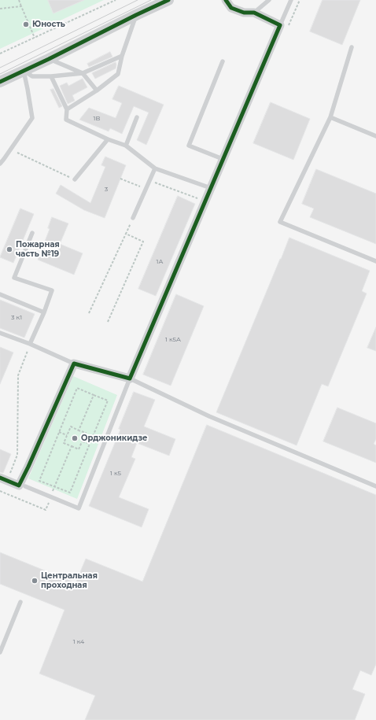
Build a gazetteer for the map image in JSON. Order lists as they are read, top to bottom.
{
  "places": [
    "Юность",
    "Пожарная часть №19",
    "Орджоникидзе",
    "Центральная проходная"
  ],
  "house_numbers": [
    "1В",
    "3",
    "1А",
    "3 к1",
    "1 к5А",
    "1 к5",
    "1 к4"
  ]
}
